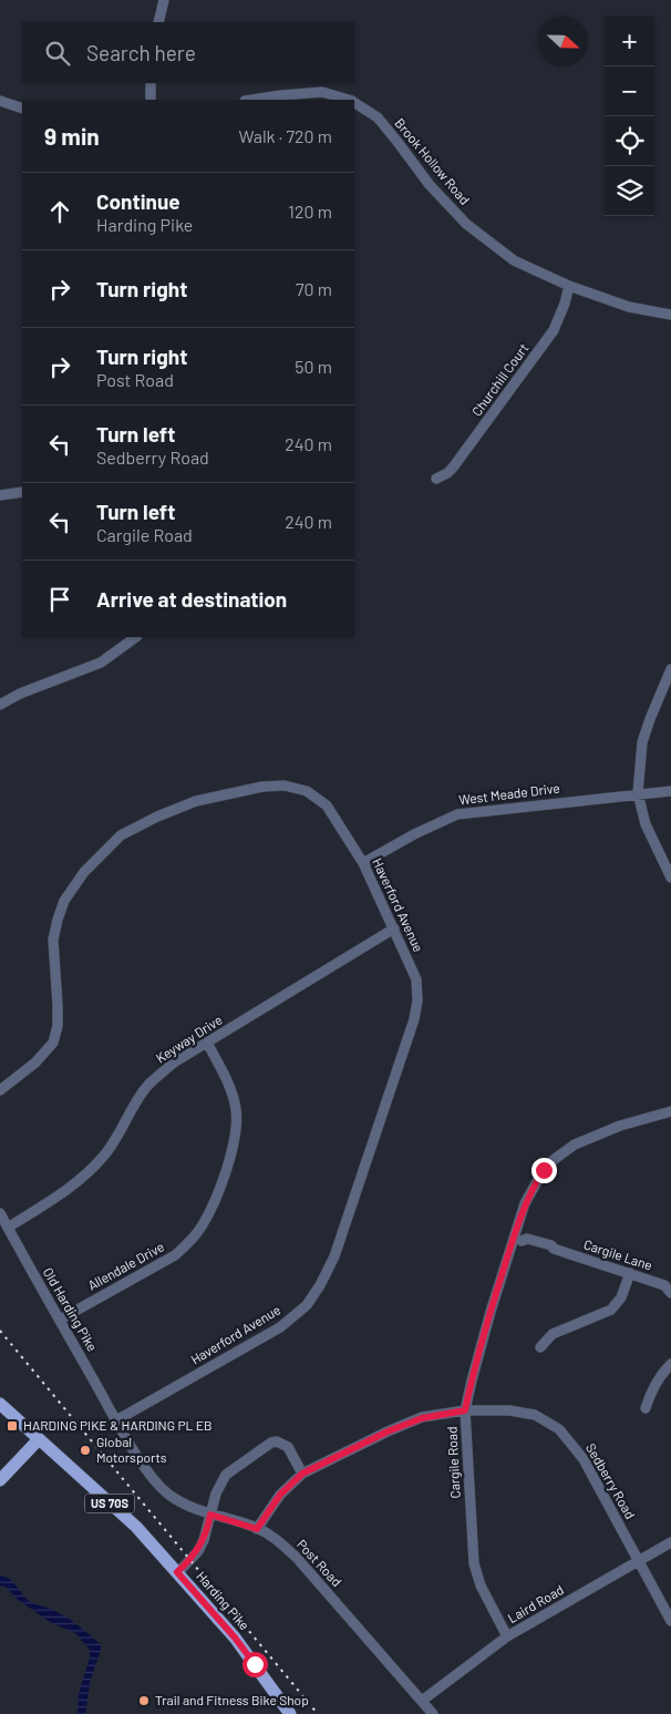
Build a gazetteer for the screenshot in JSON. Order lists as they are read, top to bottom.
{
  "streets": {
    "main road": ["US 70S", "Harding Pike"],
    "street": [
      "Brook Hollow Road",
      "Churchill Court",
      "West Meade Drive",
      "Haverford Avenue",
      "Keyway Drive",
      "Cargile Lane",
      "Allendale Drive",
      "Old Harding Pike",
      "Cargile Road",
      "Sedberry Road",
      "Post Road",
      "Laird Road"
    ]
  },
  "crossings": [
    ["Brook Hollow Road", "Churchill Court"],
    ["West Meade Drive", "Haverford Avenue"],
    ["Haverford Avenue", "Keyway Drive"],
    ["Haverford Avenue", "Old Harding Pike"],
    ["Haverford Avenue", "Post Road"],
    ["Keyway Drive", "Allendale Drive"],
    ["Keyway Drive", "Old Harding Pike"],
    ["Cargile Lane", "Cargile Road"],
    ["Allendale Drive", "Old Harding Pike"],
    ["Old Harding Pike", "Post Road"],
    ["Cargile Road", "Sedberry Road"],
    ["Cargile Road", "Laird Road"],
    ["Sedberry Road", "Post Road"],
    ["Sedberry Road", "Laird Road"],
    ["Post Road", "Laird Road"]
  ],
  "places": {
    "transit": ["HARDING PIKE & HARDING PL EB"],
    "other": ["Global Motorsports", "Trail and Fitness Bike Shop"]
  },
  "north": "right",
  "page": {
    "map_buttons": ["+", "−"],
    "search": "Search here",
    "heading": ["9 min", "Walk · 720 m"],
    "list": [
      ["Continue", "Harding Pike", "120 m"],
      ["Turn right", "70 m"],
      ["Turn right", "Post Road", "50 m"],
      ["Turn left", "Sedberry Road", "240 m"],
      ["Turn left", "Cargile Road", "240 m"],
      "Arrive at destination"
    ]
  }
}
